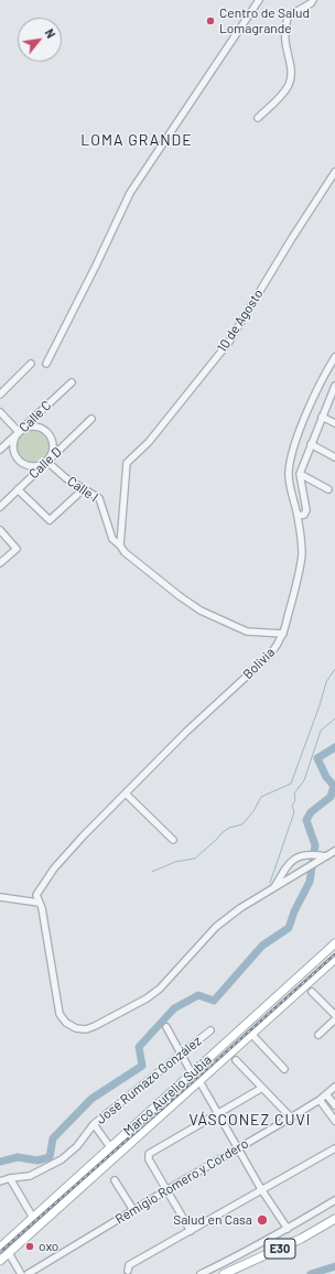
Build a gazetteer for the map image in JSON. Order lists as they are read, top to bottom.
{
  "streets": {
    "main road": ["Marco Aurelio Subia", "E30"],
    "street": [
      "10 de Agosto",
      "Calle C",
      "Calle D",
      "Calle I",
      "Bolivia",
      "José Rumazo González",
      "Remigio Romero y Cordero"
    ]
  },
  "crossings": [
    ["10 de Agosto", "Calle I"],
    ["Calle C", "Calle D"],
    ["Calle C", "Calle I"],
    ["Calle D", "Calle I"],
    ["Calle I", "Bolivia"]
  ],
  "districts": ["LOMA GRANDE", "VÁSCONEZ CUVI"],
  "places": ["Centro de Salud Lomagrande", "Salud en Casa", "oxo"],
  "north": "top right"
}
